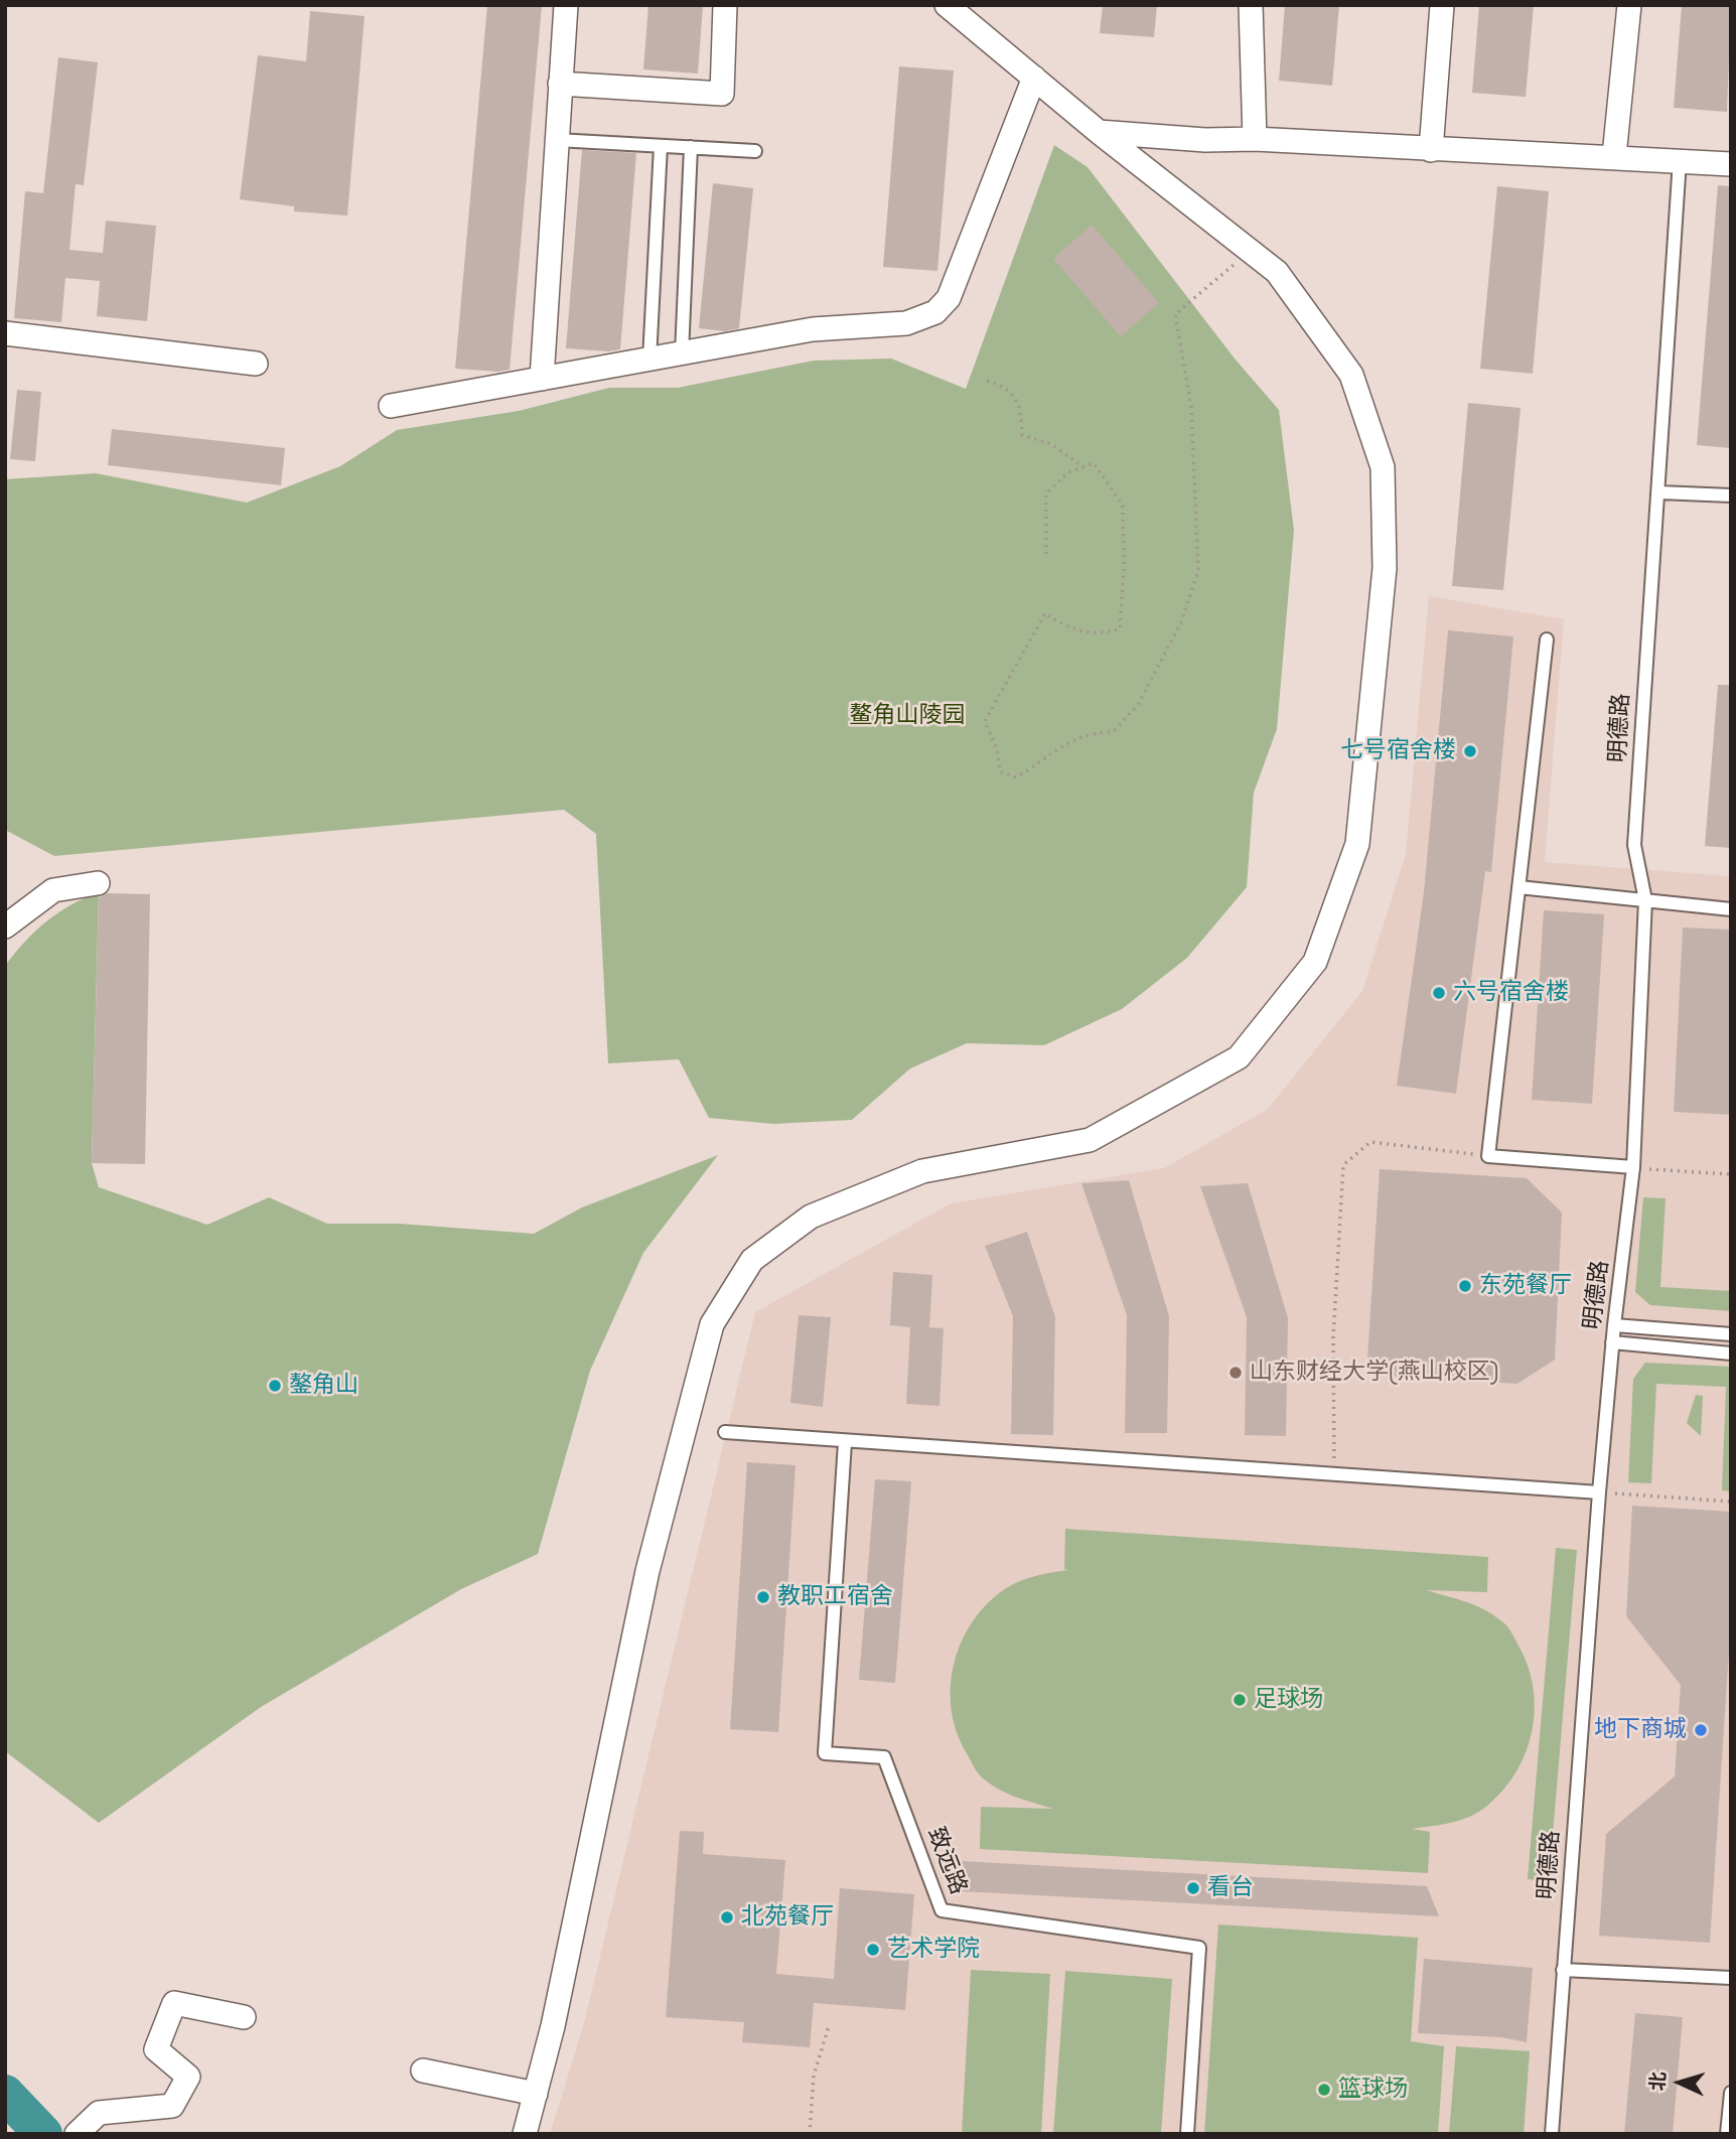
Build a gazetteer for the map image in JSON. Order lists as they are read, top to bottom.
{
  "streets": {
    "lane": ["明德路", "致远路"]
  },
  "parks": ["鳌角山陵园"],
  "places": [
    "七号宿舍楼",
    "六号宿舍楼",
    "东苑餐厅",
    "山东财经大学(燕山校区)",
    "鏊角山",
    "教职工宿舍",
    "足球场",
    "地下商城",
    "看台",
    "北苑餐厅",
    "艺术学院",
    "篮球场"
  ],
  "north": "left"
}
